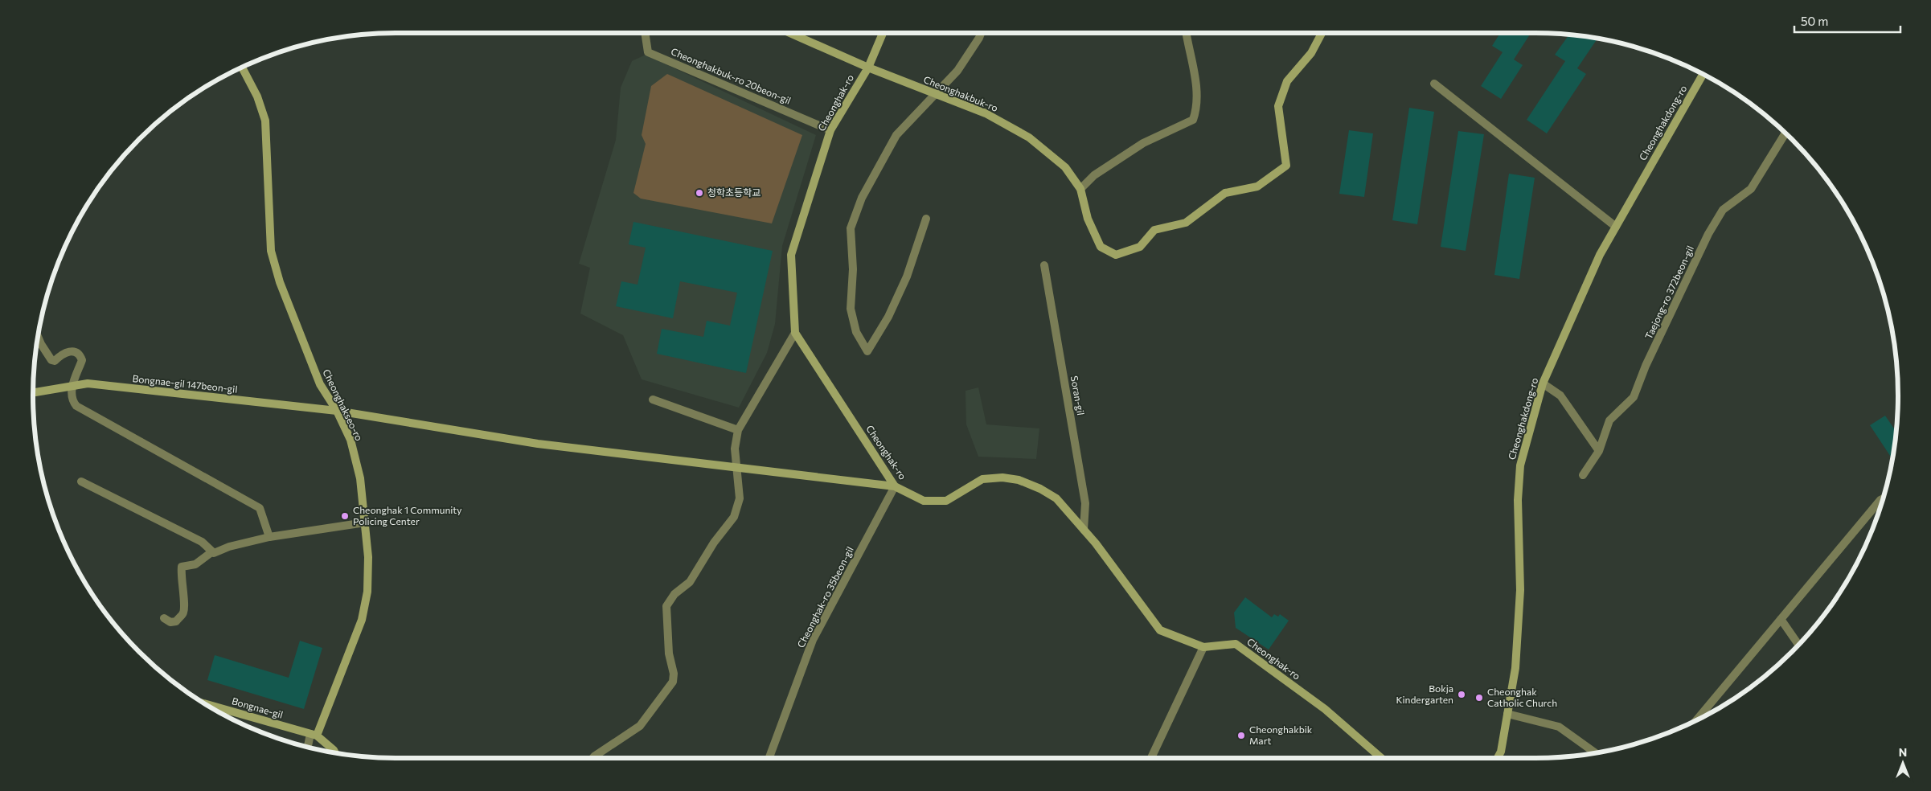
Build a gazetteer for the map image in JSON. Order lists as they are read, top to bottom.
{
  "streets": {
    "street": [
      "Cheonghakbuk-ro 20beon-gil",
      "Cheonghakbuk-ro",
      "Cheonghak-ro",
      "Cheonghakdong-ro",
      "Taejong-ro 372beon-gil",
      "Bongnae-gil 147beon-gil",
      "Soran-gil",
      "Cheonghakseo-ro",
      "Cheonghak-ro 35beon-gil",
      "Bongnae-gil"
    ]
  },
  "crossings": [
    ["Cheonghakbuk-ro 20beon-gil", "Cheonghak-ro"],
    ["Cheonghakbuk-ro", "Cheonghak-ro"],
    ["Cheonghak-ro", "Bongnae-gil 147beon-gil"],
    ["Cheonghak-ro", "Soran-gil"],
    ["Cheonghak-ro", "Cheonghak-ro 35beon-gil"],
    ["Bongnae-gil 147beon-gil", "Cheonghakseo-ro"],
    ["Bongnae-gil 147beon-gil", "Cheonghak-ro 35beon-gil"],
    ["Cheonghakseo-ro", "Bongnae-gil"]
  ],
  "places": [
    "청학초등학교",
    "Cheonghak 1 Community Policing Center",
    "Bokja Kindergarten",
    "Cheonghak Catholic Church",
    "Cheonghakbik Mart"
  ],
  "scale_bar": "50 m",
  "north": "top"
}
